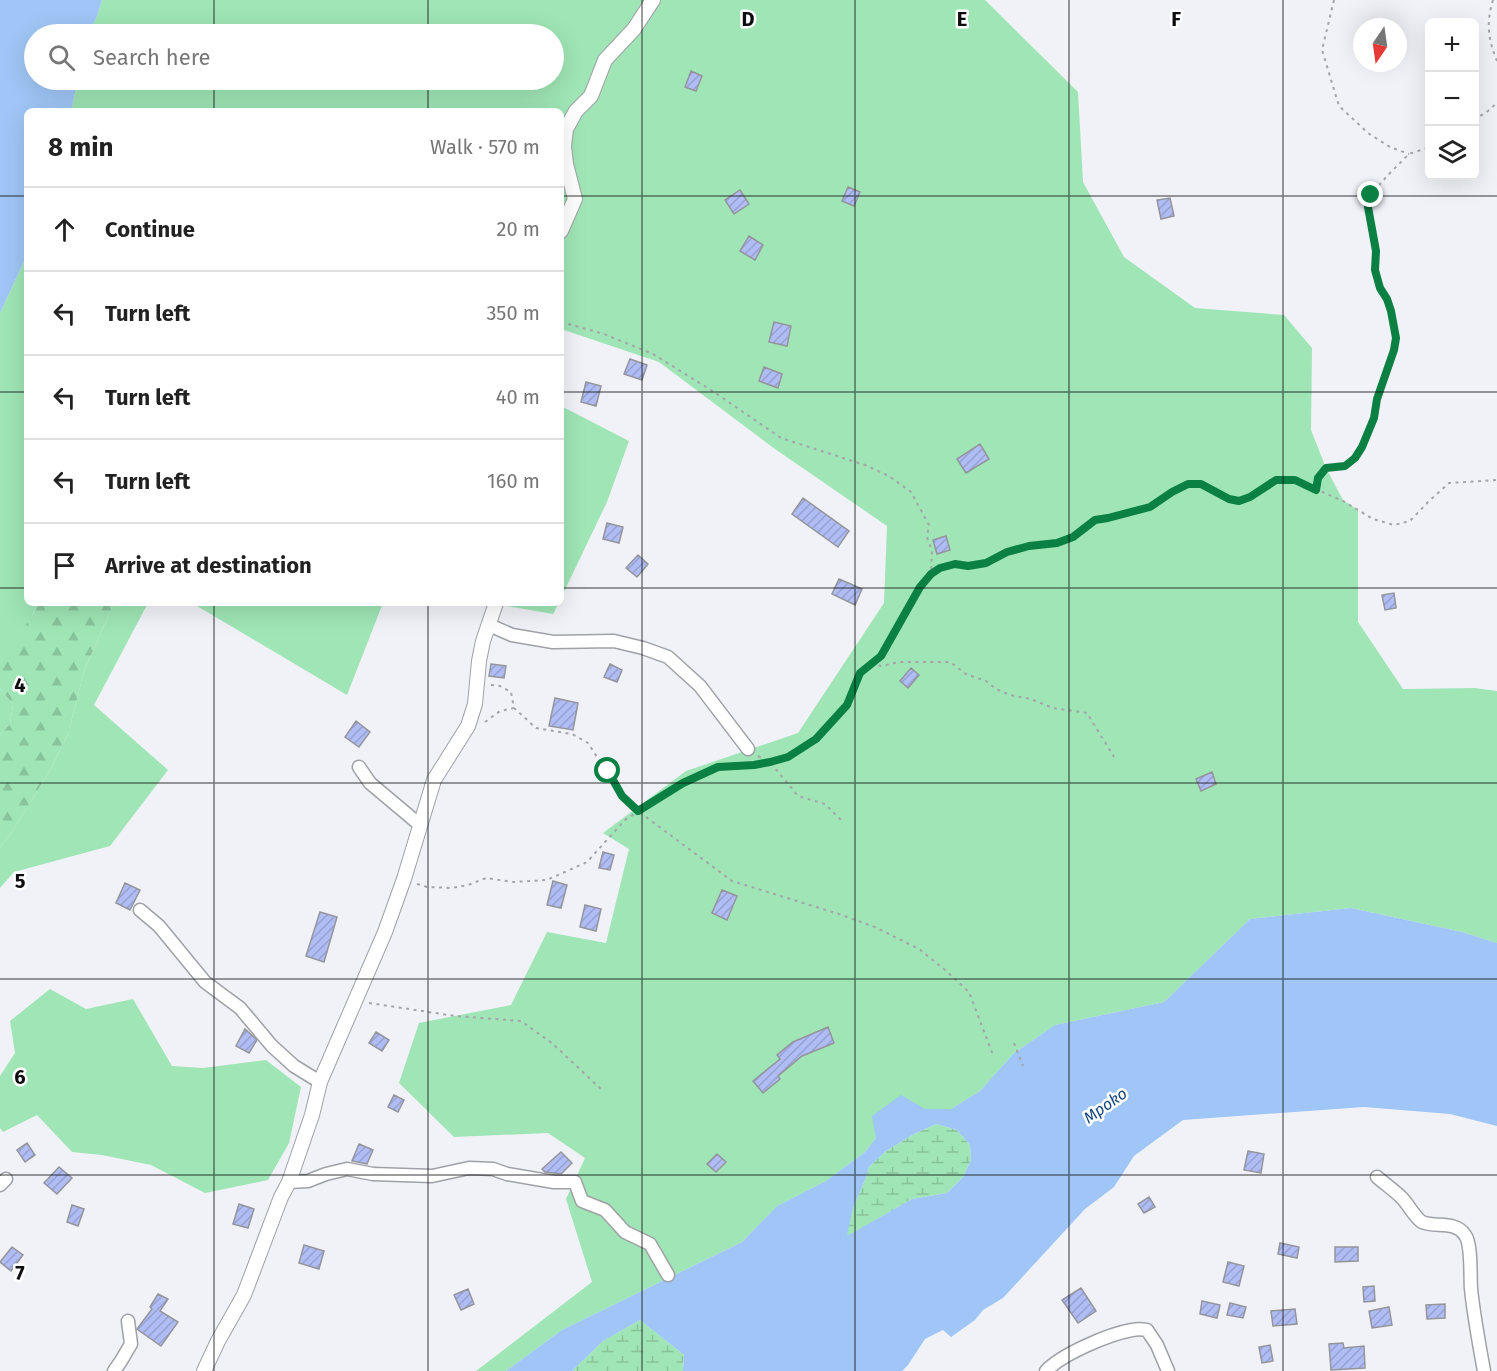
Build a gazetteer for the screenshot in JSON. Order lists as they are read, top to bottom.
{
  "water": ["Mpoko"],
  "north": "bottom",
  "page": {
    "map_buttons": ["+", "−"],
    "search": "Search here",
    "heading": ["8 min", "Walk · 570 m"],
    "list": [
      ["Continue", "20 m"],
      ["Turn left", "350 m"],
      ["Turn left", "40 m"],
      ["Turn left", "160 m"],
      "Arrive at destination"
    ]
  },
  "grid": {
    "columns": ["D", "E", "F"],
    "rows": [
      "4",
      "5",
      "6",
      "7"
    ]
  }
}
